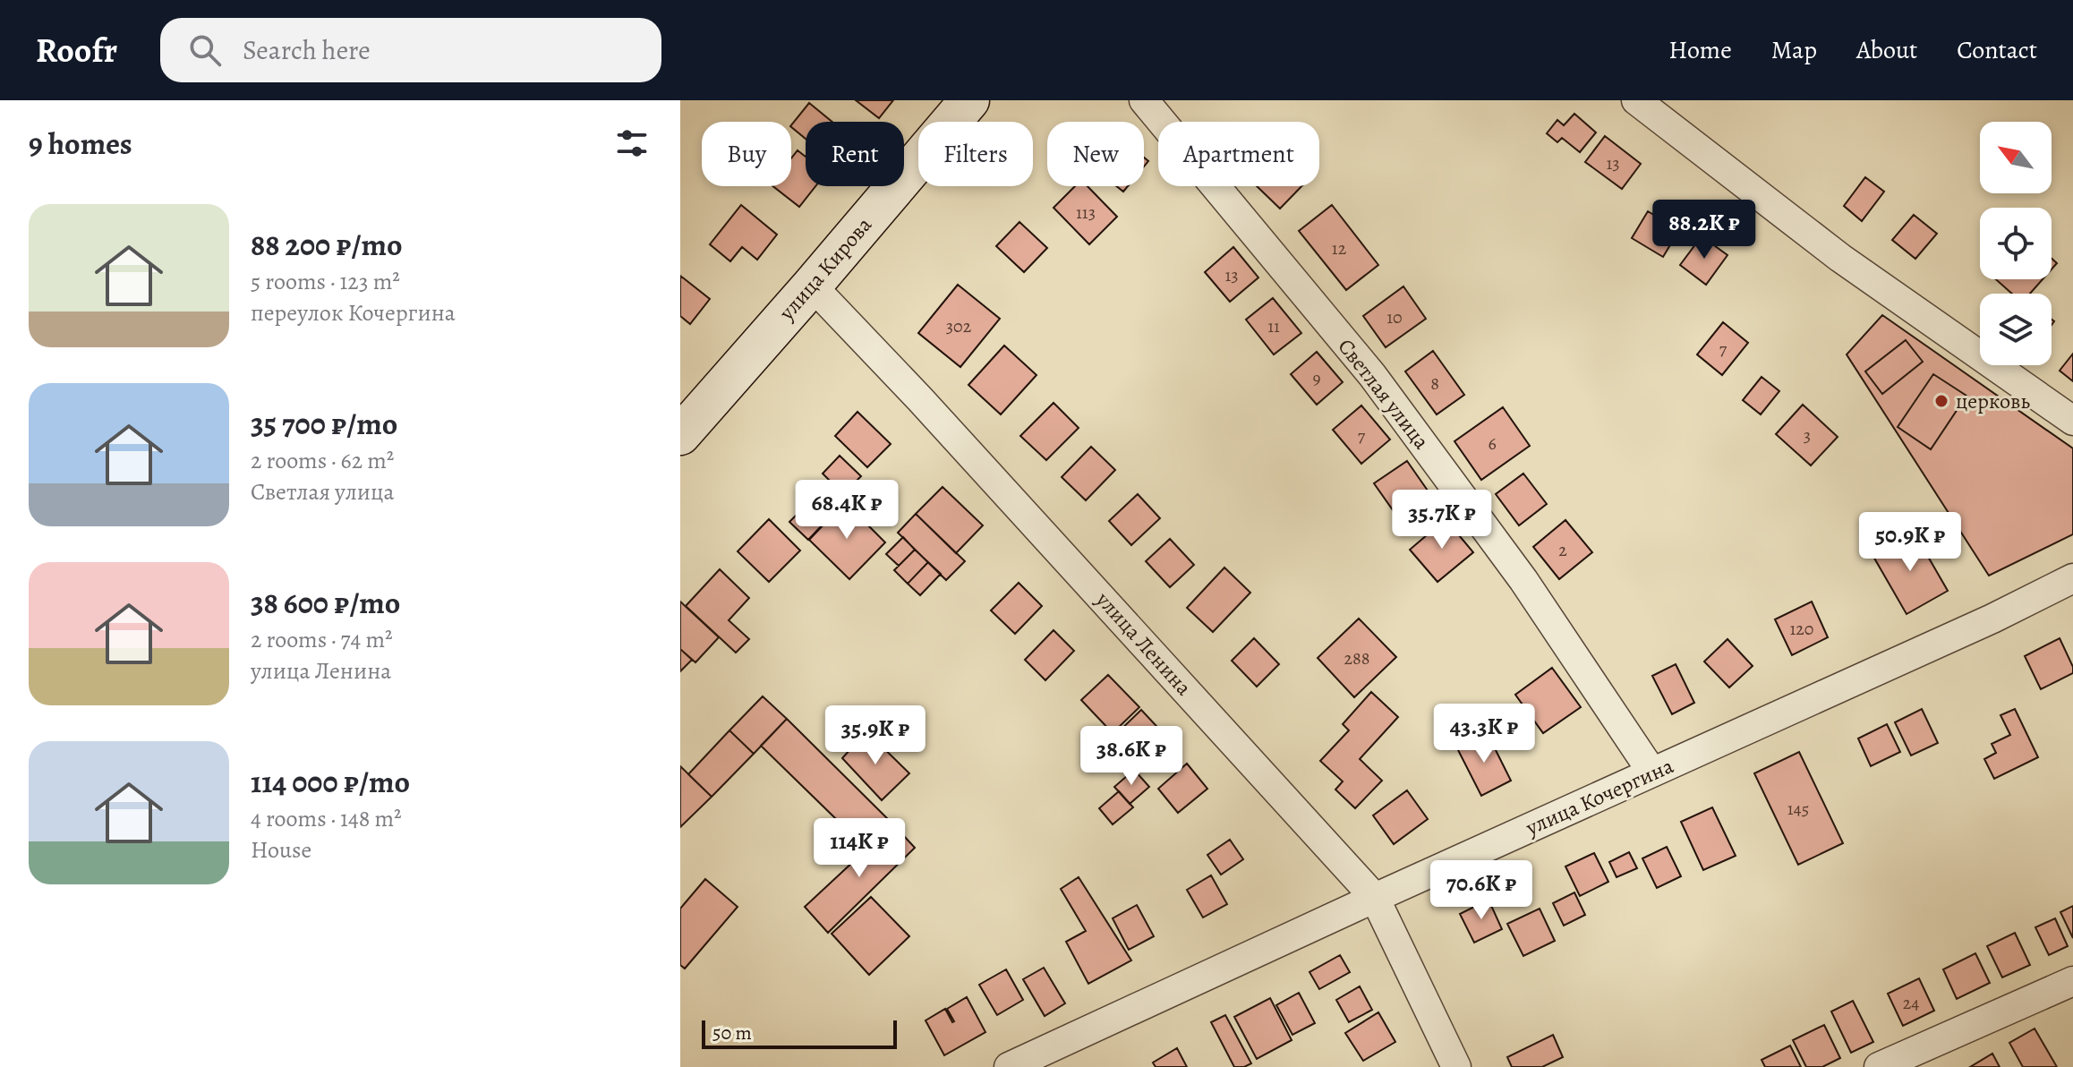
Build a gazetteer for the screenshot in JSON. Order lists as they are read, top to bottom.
{
  "streets": {
    "main road": ["улица Кирова"],
    "street": ["Светлая улица", "улица Ленина", "улица Кочергина"]
  },
  "crossings": [
    ["улица Кирова", "улица Ленина"],
    ["Светлая улица", "улица Кочергина"],
    ["улица Ленина", "улица Кочергина"]
  ],
  "places": ["церковь"],
  "house_numbers": [
    "13",
    "113",
    "12",
    "13",
    "10",
    "302",
    "11",
    "7",
    "9",
    "8",
    "7",
    "3",
    "6",
    "2",
    "120",
    "288",
    "145",
    "24"
  ],
  "scale_bar": "50 m",
  "north": "top left",
  "page": {
    "header": "Roofr",
    "search": "Search here",
    "nav": [
      "Home",
      "Map",
      "About",
      "Contact"
    ],
    "heading": "9 homes",
    "chip": [
      "Buy",
      "Rent",
      "Filters",
      "New",
      "Apartment"
    ],
    "list": [
      {
        "name": "88 200 ₽/mo",
        "note": "5 rooms · 123 m² · переулок Кочергина"
      },
      {
        "name": "35 700 ₽/mo",
        "note": "2 rooms · 62 m² · Светлая улица"
      },
      {
        "name": "38 600 ₽/mo",
        "note": "2 rooms · 74 m² · улица Ленина"
      },
      {
        "name": "114 000 ₽/mo",
        "note": "4 rooms · 148 m² · House"
      }
    ],
    "price": [
      "88.2K ₽",
      "68.4K ₽",
      "35.7K ₽",
      "50.9K ₽",
      "43.3K ₽",
      "35.9K ₽",
      "38.6K ₽",
      "114K ₽",
      "70.6K ₽"
    ],
    "scale": "50 m"
  }
}
